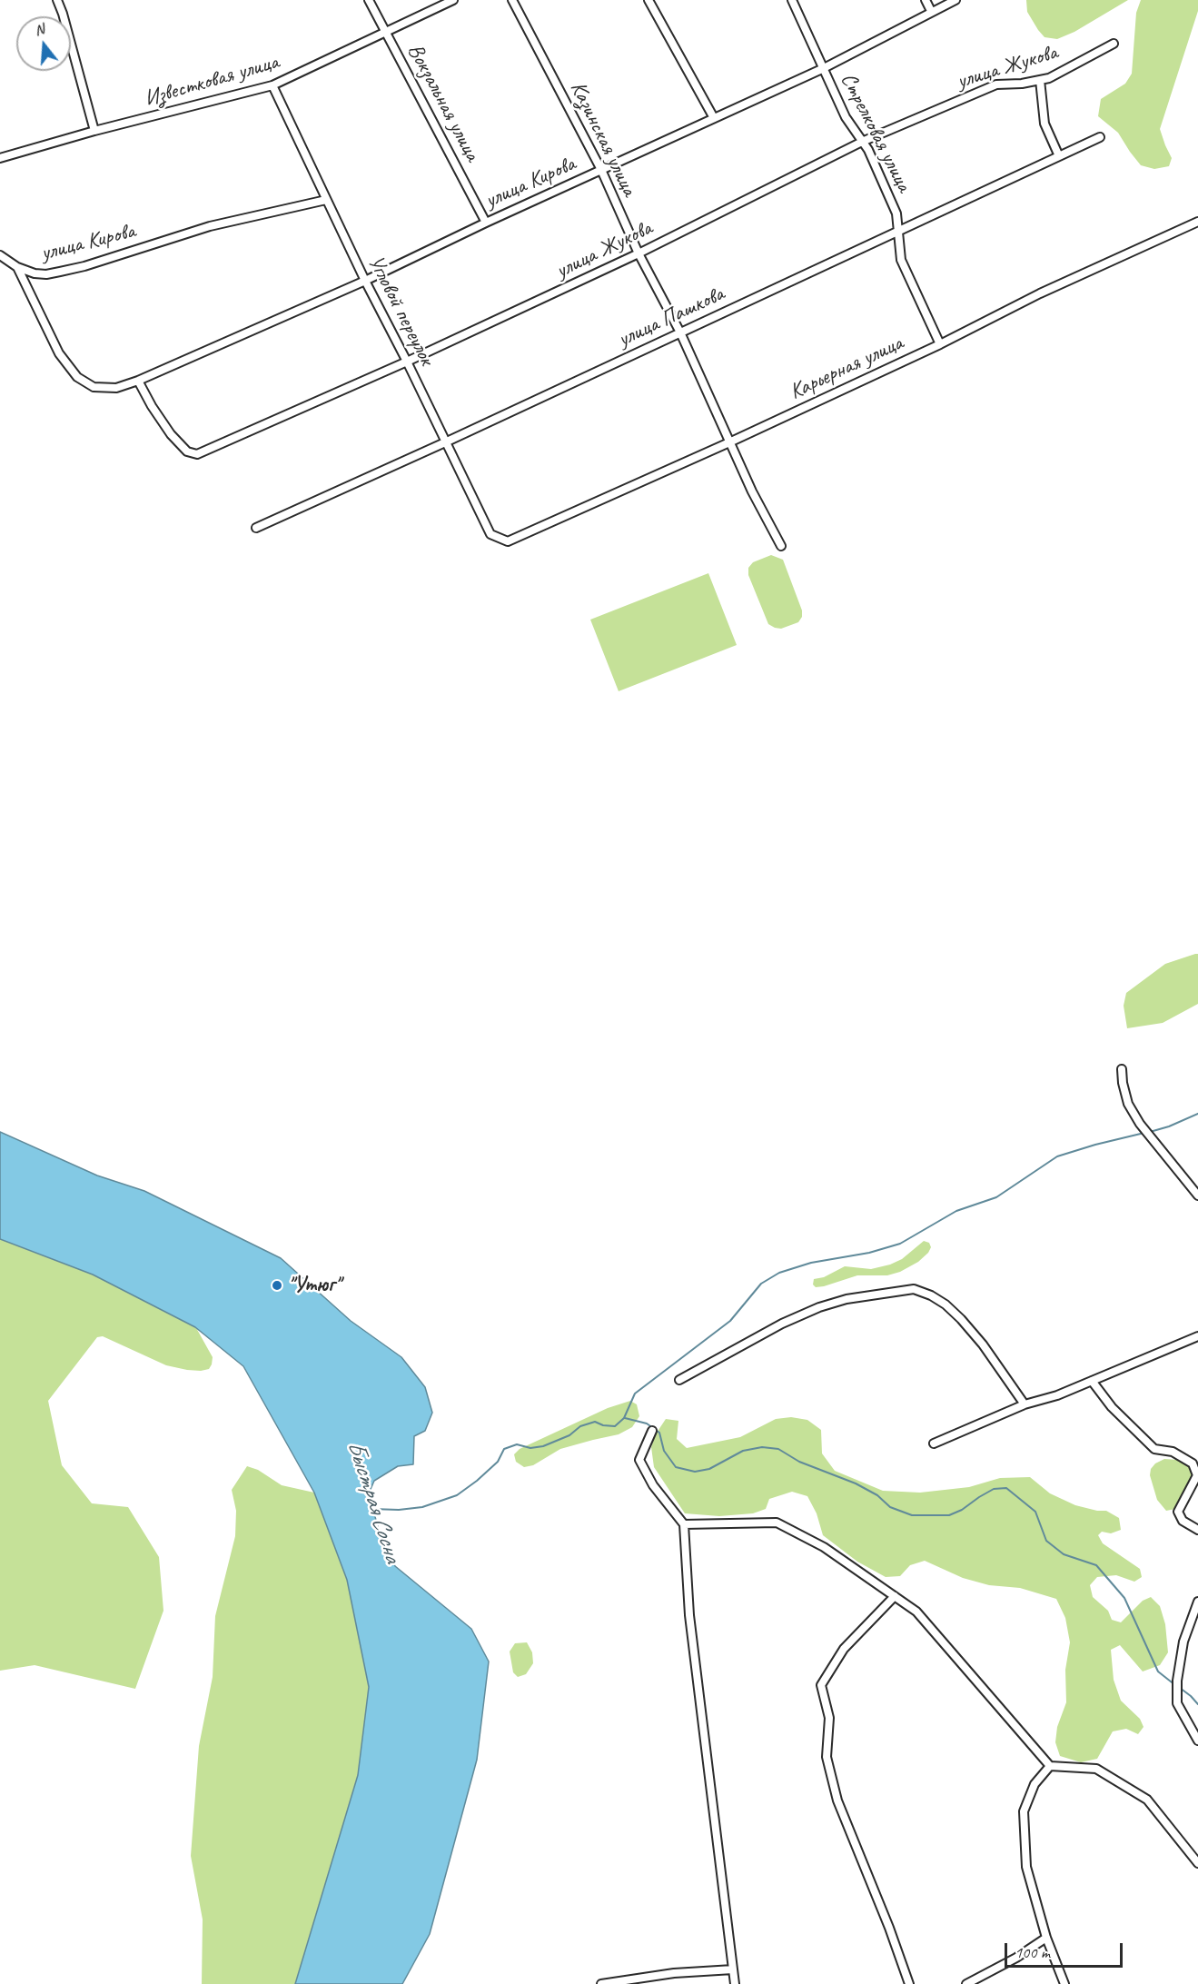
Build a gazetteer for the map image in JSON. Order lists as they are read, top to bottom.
{
  "streets": {
    "street": [
      "улица Жукова",
      "Известковая улица",
      "Вокзальная улица",
      "Стрелковая улица",
      "Казинская улица",
      "улица Кирова",
      "Угловой переулок",
      "улица Пашкова",
      "Карьерная улица"
    ]
  },
  "crossings": [
    ["улица Жукова", "Стрелковая улица"],
    ["улица Жукова", "Казинская улица"],
    ["улица Жукова", "улица Кирова"],
    ["улица Жукова", "Угловой переулок"],
    ["Известковая улица", "Вокзальная улица"],
    ["Известковая улица", "Угловой переулок"],
    ["Вокзальная улица", "улица Кирова"],
    ["Стрелковая улица", "улица Кирова"],
    ["Стрелковая улица", "улица Пашкова"],
    ["Стрелковая улица", "Карьерная улица"],
    ["Казинская улица", "улица Кирова"],
    ["Казинская улица", "улица Пашкова"],
    ["Казинская улица", "Карьерная улица"],
    ["улица Кирова", "Угловой переулок"],
    ["Угловой переулок", "улица Пашкова"],
    ["Угловой переулок", "Карьерная улица"]
  ],
  "water": ["Быстрая Сосна"],
  "places": ["\"Утюг\""],
  "scale_bar": "100 m",
  "north": "top"
}
